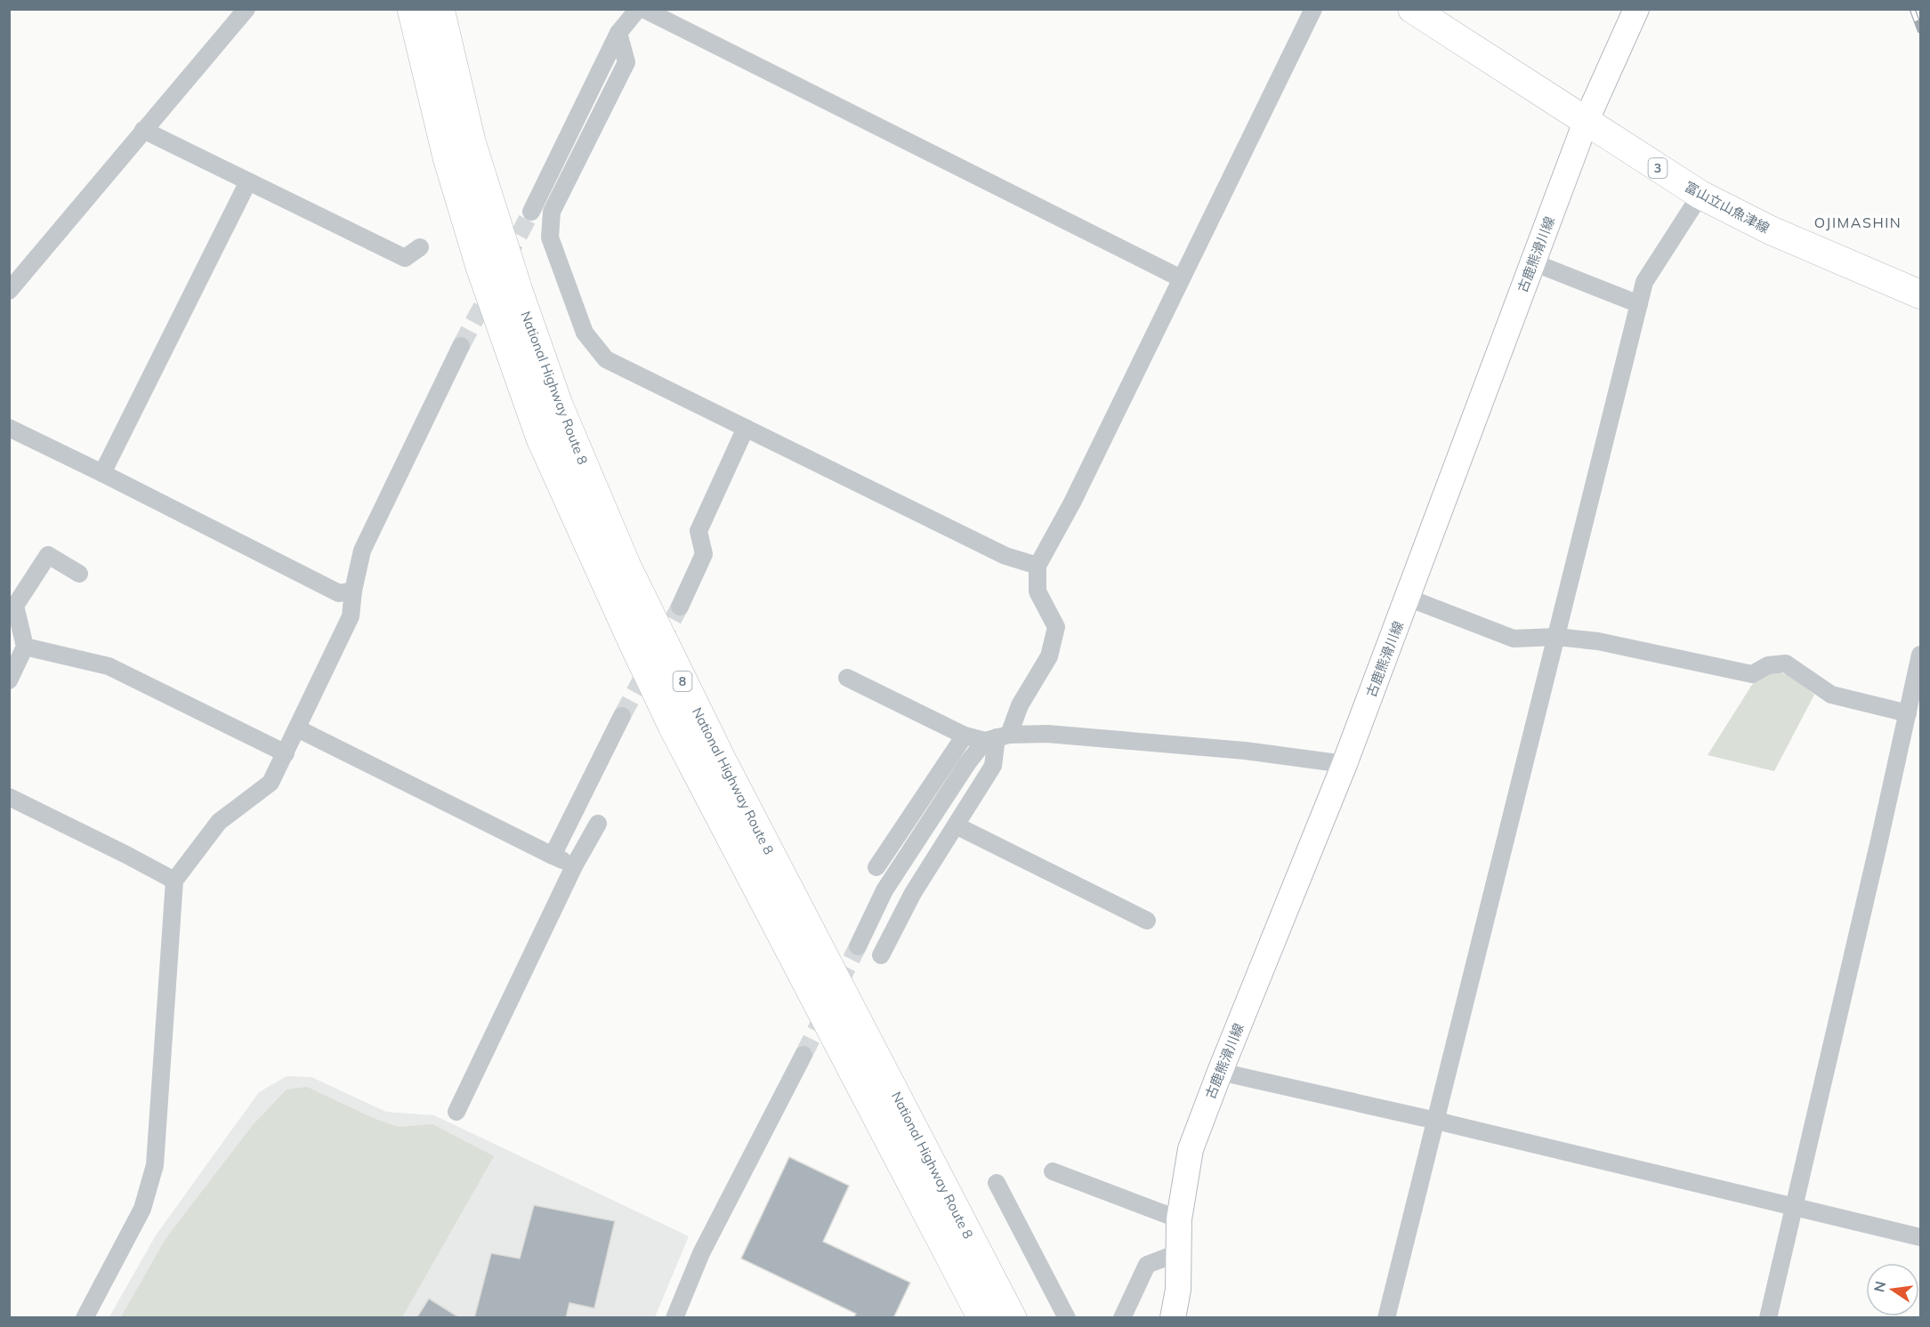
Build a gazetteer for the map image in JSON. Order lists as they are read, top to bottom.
{
  "streets": {
    "highway": ["National Highway Route 8", "8"],
    "main road": ["3", "富山立山魚津線", "古鹿熊滑川線"]
  },
  "crossings": [
    ["富山立山魚津線", "古鹿熊滑川線"]
  ],
  "districts": ["OJIMASHIN"],
  "north": "left"
}
